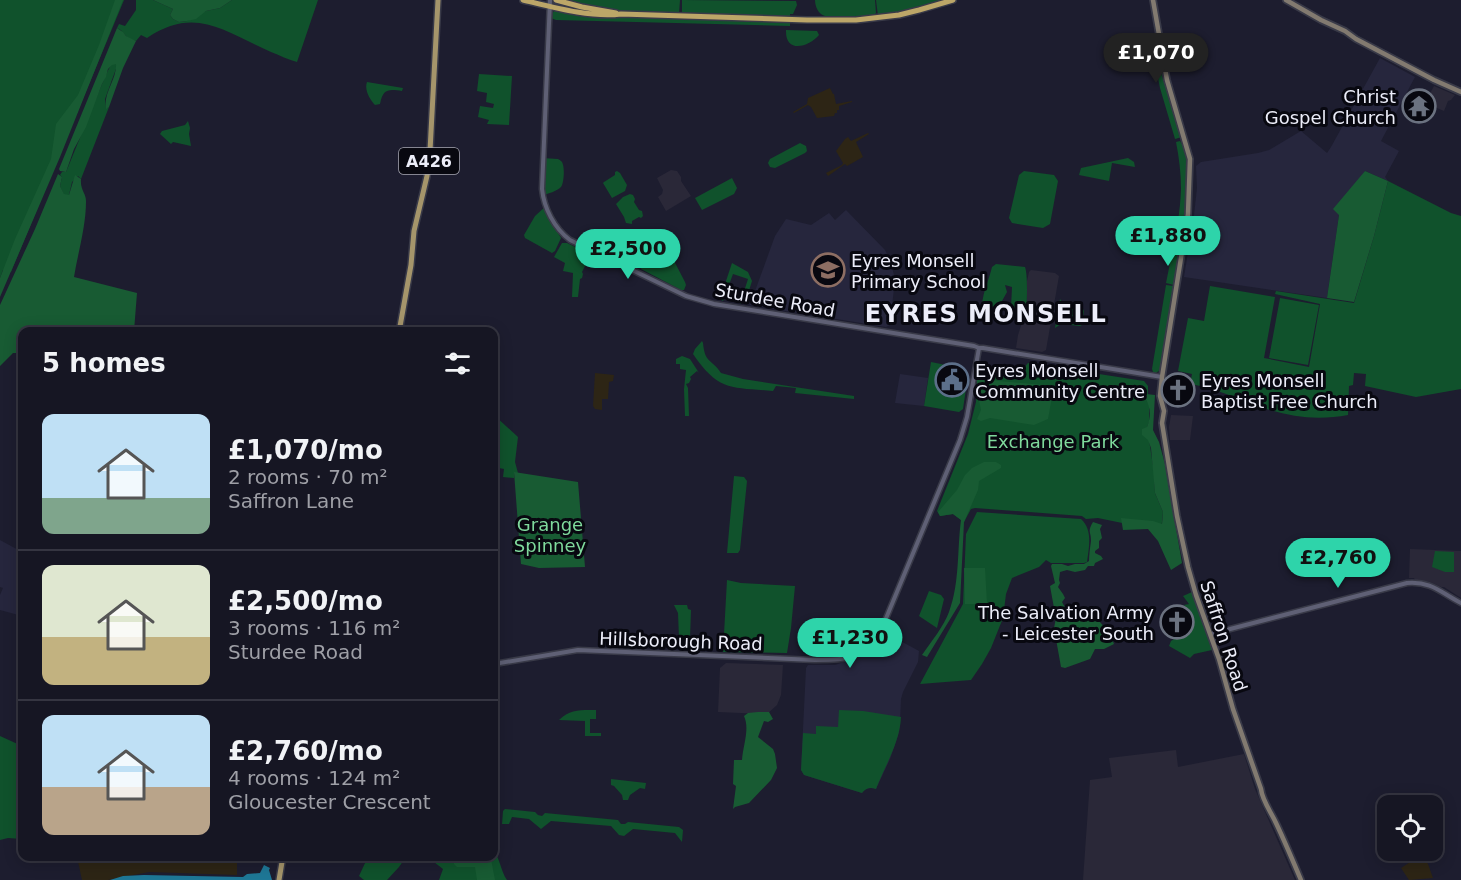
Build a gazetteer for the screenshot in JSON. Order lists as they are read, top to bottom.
{
  "streets": {
    "main road": ["A426", "Saffron Road"],
    "street": ["Sturdee Road", "Hillsborough Road"]
  },
  "crossings": [
    ["Sturdee Road", "Saffron Road"],
    ["Sturdee Road", "Hillsborough Road"]
  ],
  "districts": ["EYRES MONSELL"],
  "parks": ["Exchange Park", "Grange Spinney"],
  "places": {
    "temple": ["Christ Gospel Church"],
    "school or university": ["Eyres Monsell Primary School"],
    "public building": ["Eyres Monsell Community Centre"],
    "church": ["Eyres Monsell Baptist Free Church", "The Salvation Army - Leicester South"]
  },
  "page": {
    "price": [
      "£1,070",
      "£1,880",
      "£2,500",
      "£2,760",
      "£1,230"
    ],
    "heading": "5 homes",
    "list": [
      {
        "name": "£1,070/mo",
        "note": "2 rooms · 70 m² · Saffron Lane"
      },
      {
        "name": "£2,500/mo",
        "note": "3 rooms · 116 m² · Sturdee Road"
      },
      {
        "name": "£2,760/mo",
        "note": "4 rooms · 124 m² · Gloucester Crescent"
      }
    ]
  }
}
